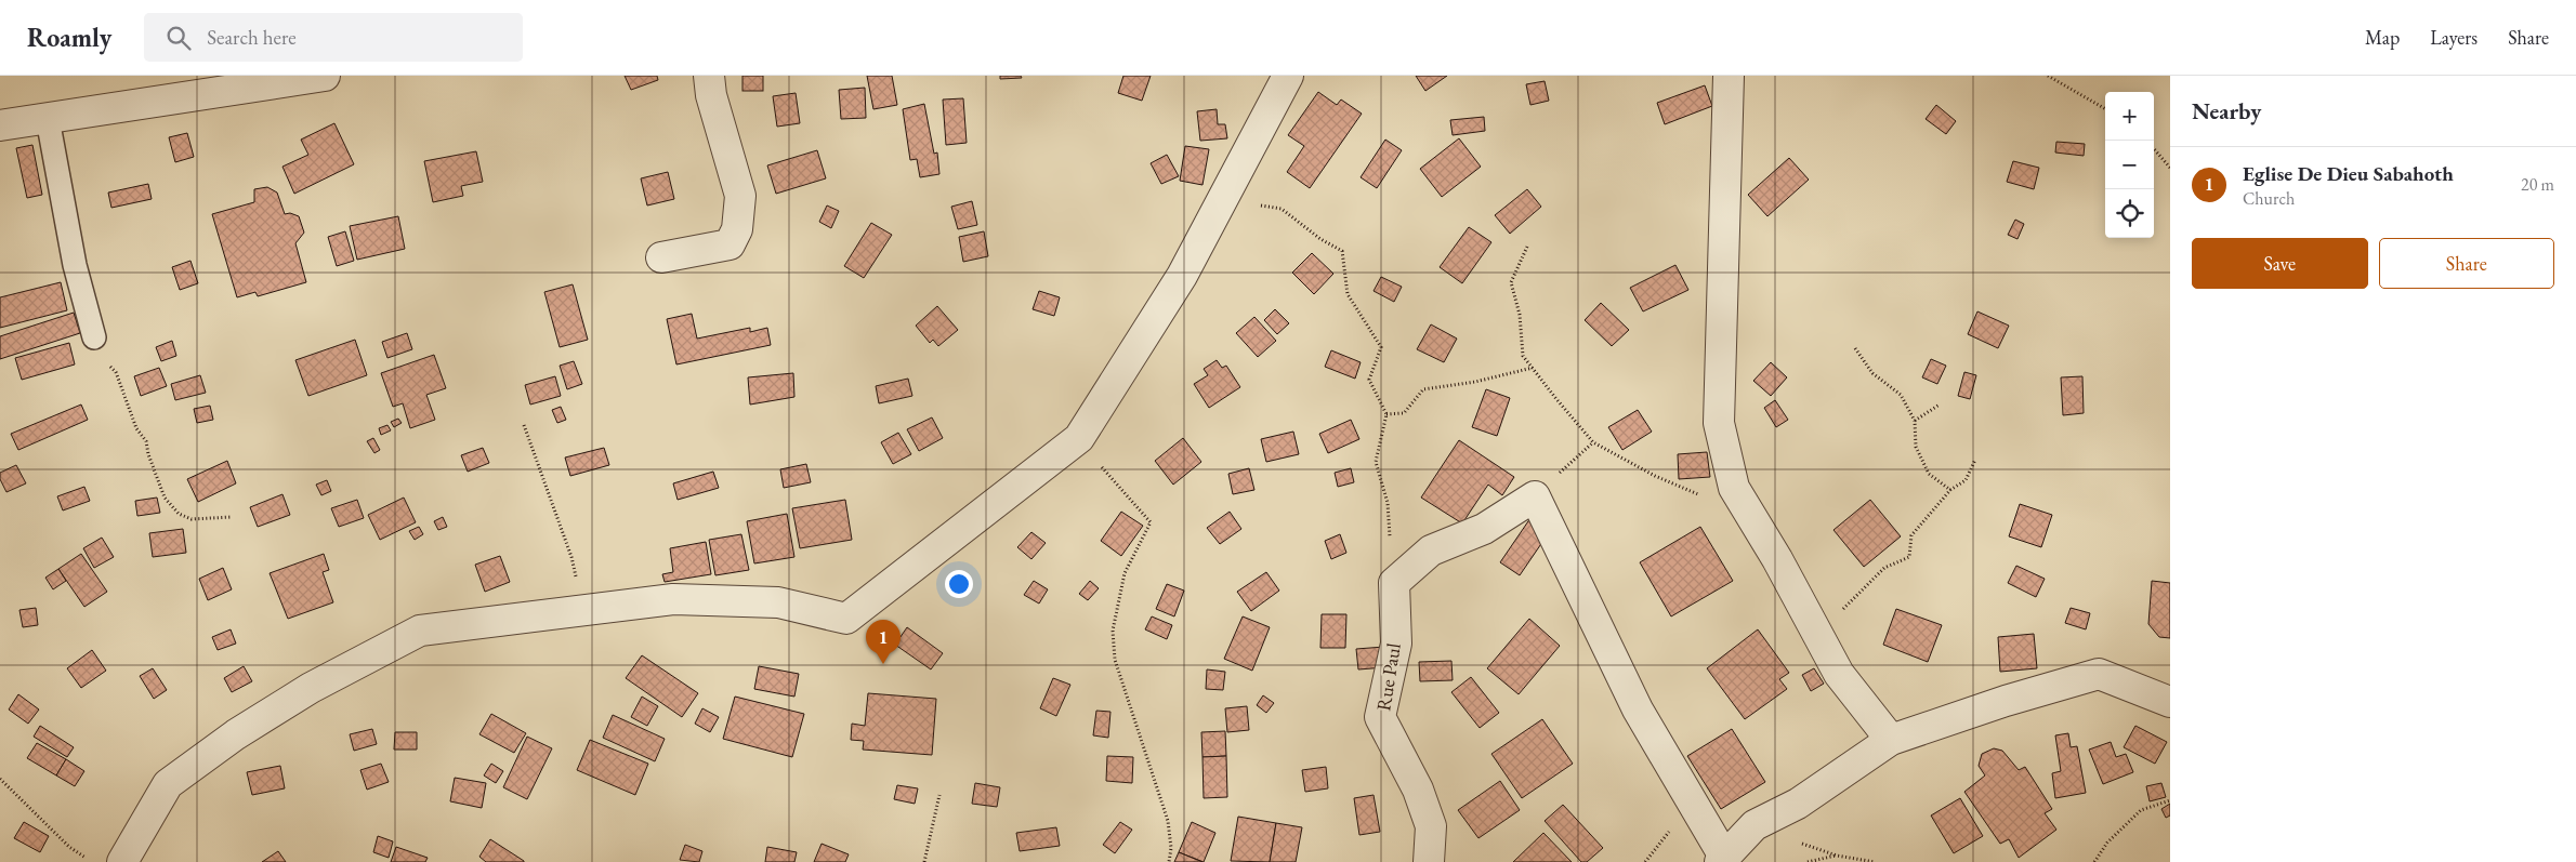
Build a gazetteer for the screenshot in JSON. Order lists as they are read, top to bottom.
{
  "streets": {
    "street": ["Rue Paul"]
  },
  "page": {
    "header": "Roamly",
    "search": "Search here",
    "nav": ["Map", "Layers", "Share"],
    "heading": "Nearby",
    "map_buttons": ["+", "−"],
    "list": [
      {
        "mark": "1",
        "name": "Eglise De Dieu Sabahoth",
        "note": "Church",
        "value": "20 m"
      }
    ],
    "buttons": ["Save", "Share"],
    "pins": "1"
  }
}
